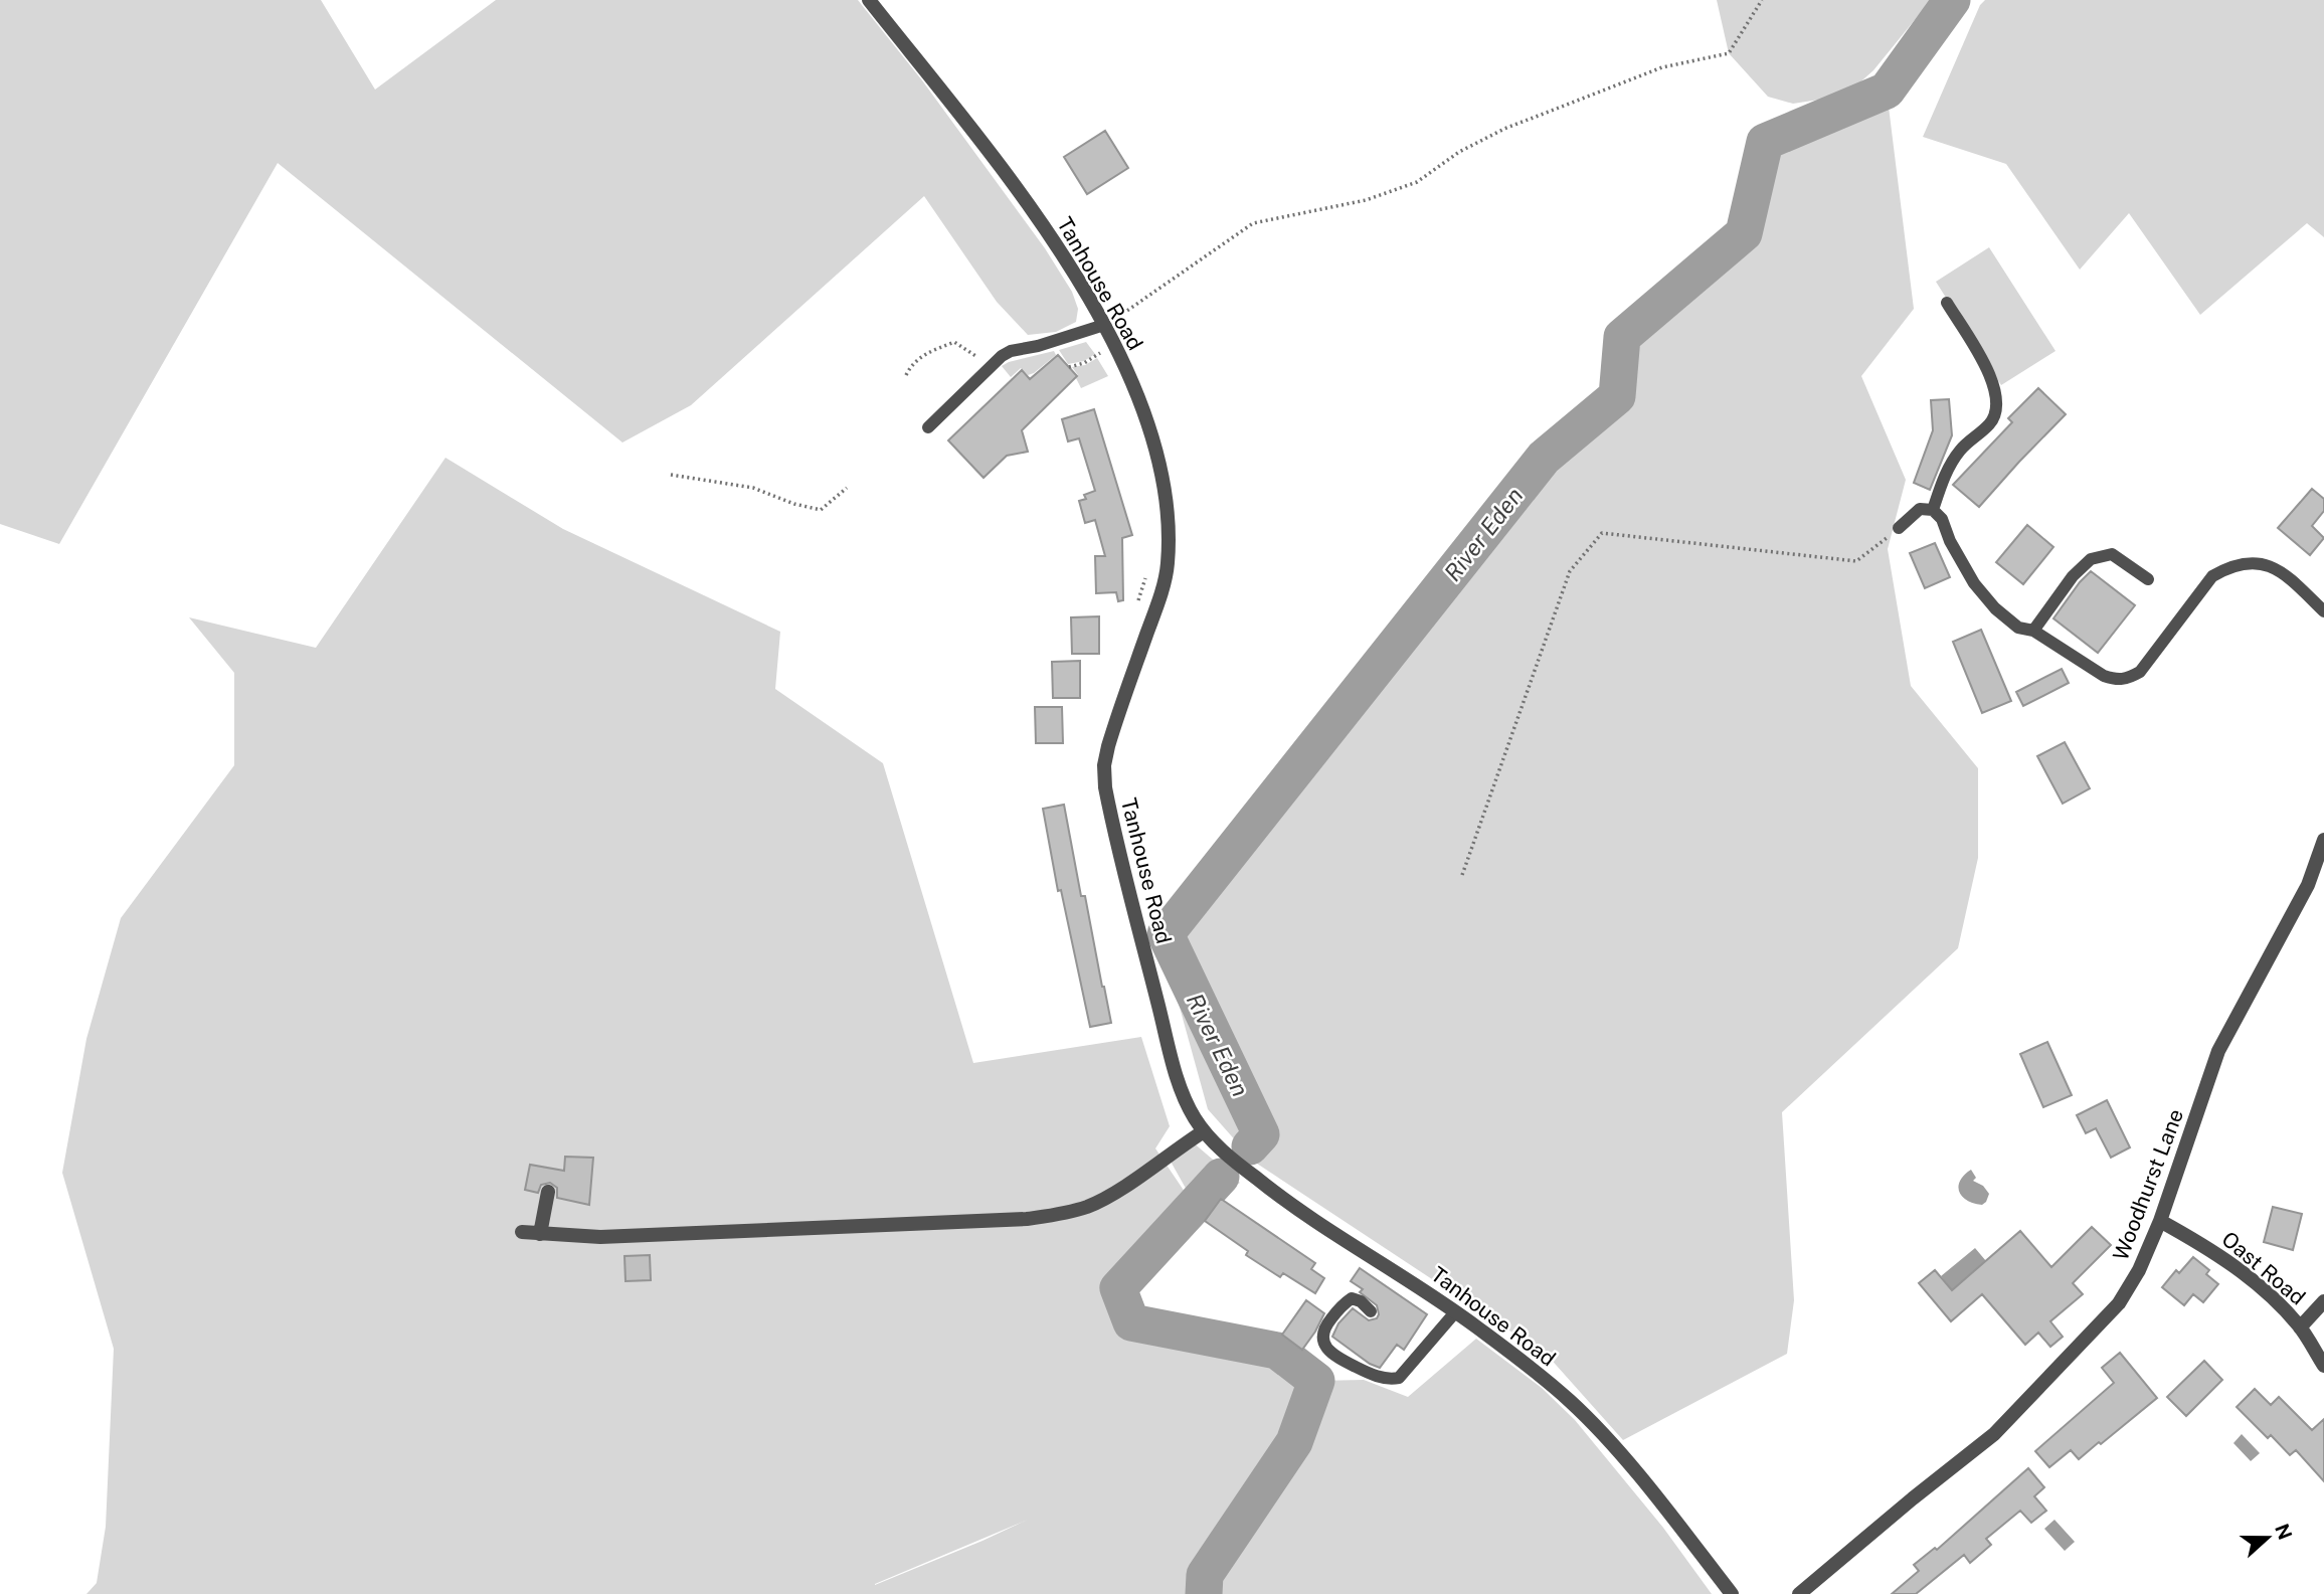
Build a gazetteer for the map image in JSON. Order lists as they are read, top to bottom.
{
  "streets": {
    "street": ["Tanhouse Road", "Woodhurst Lane", "Oast Road"]
  },
  "crossings": [
    ["Woodhurst Lane", "Oast Road"]
  ],
  "water": ["River Eden"],
  "north": "right"
}
